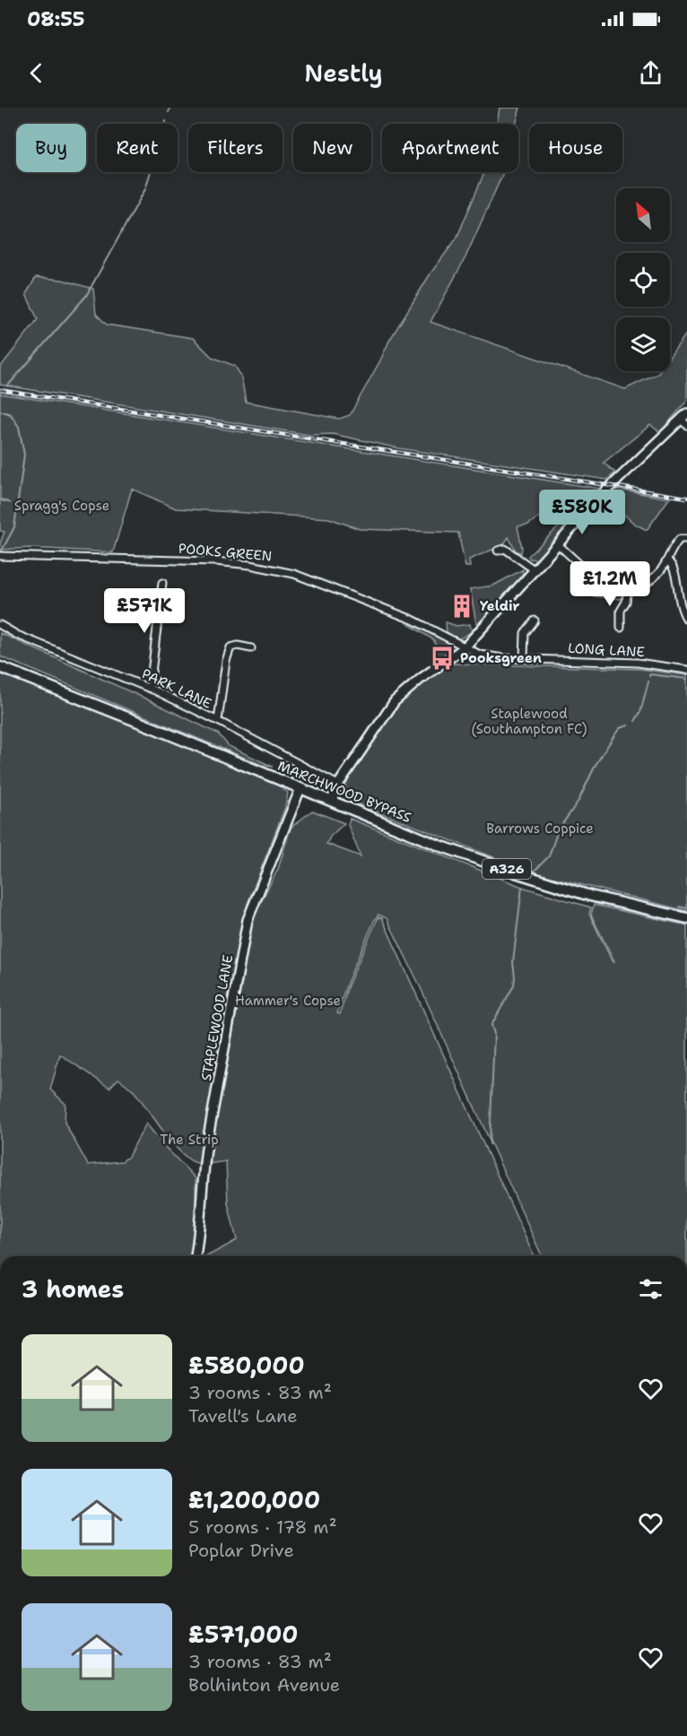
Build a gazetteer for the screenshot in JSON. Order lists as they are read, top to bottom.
{
  "streets": {
    "main road": ["MARCHWOOD BYPASS", "A326"],
    "street": [
      "POOKS GREEN",
      "LONG LANE",
      "PARK LANE",
      "STAPLEWOOD LANE"
    ]
  },
  "crossings": [
    ["POOKS GREEN", "LONG LANE"],
    ["MARCHWOOD BYPASS", "STAPLEWOOD LANE"]
  ],
  "parks": [
    "Spragg's Copse",
    "Staplewood (Southampton FC)",
    "Barrows Coppice",
    "Hammer's Copse",
    "The Strip"
  ],
  "places": {
    "building": ["Yeldir"],
    "bus stop": ["Pooksgreen"]
  },
  "north": "top left",
  "page": {
    "status": "08:55",
    "header": "Nestly",
    "chip": [
      "Buy",
      "Rent",
      "Filters",
      "New",
      "Apartment",
      "House"
    ],
    "price": ["£580K", "£1.2M", "£571K"],
    "heading": "3 homes",
    "list": [
      {
        "name": "£580,000",
        "note": "3 rooms · 83 m² · Tavell's Lane"
      },
      {
        "name": "£1,200,000",
        "note": "5 rooms · 178 m² · Poplar Drive"
      },
      {
        "name": "£571,000",
        "note": "3 rooms · 83 m² · Bolhinton Avenue"
      }
    ]
  }
}
